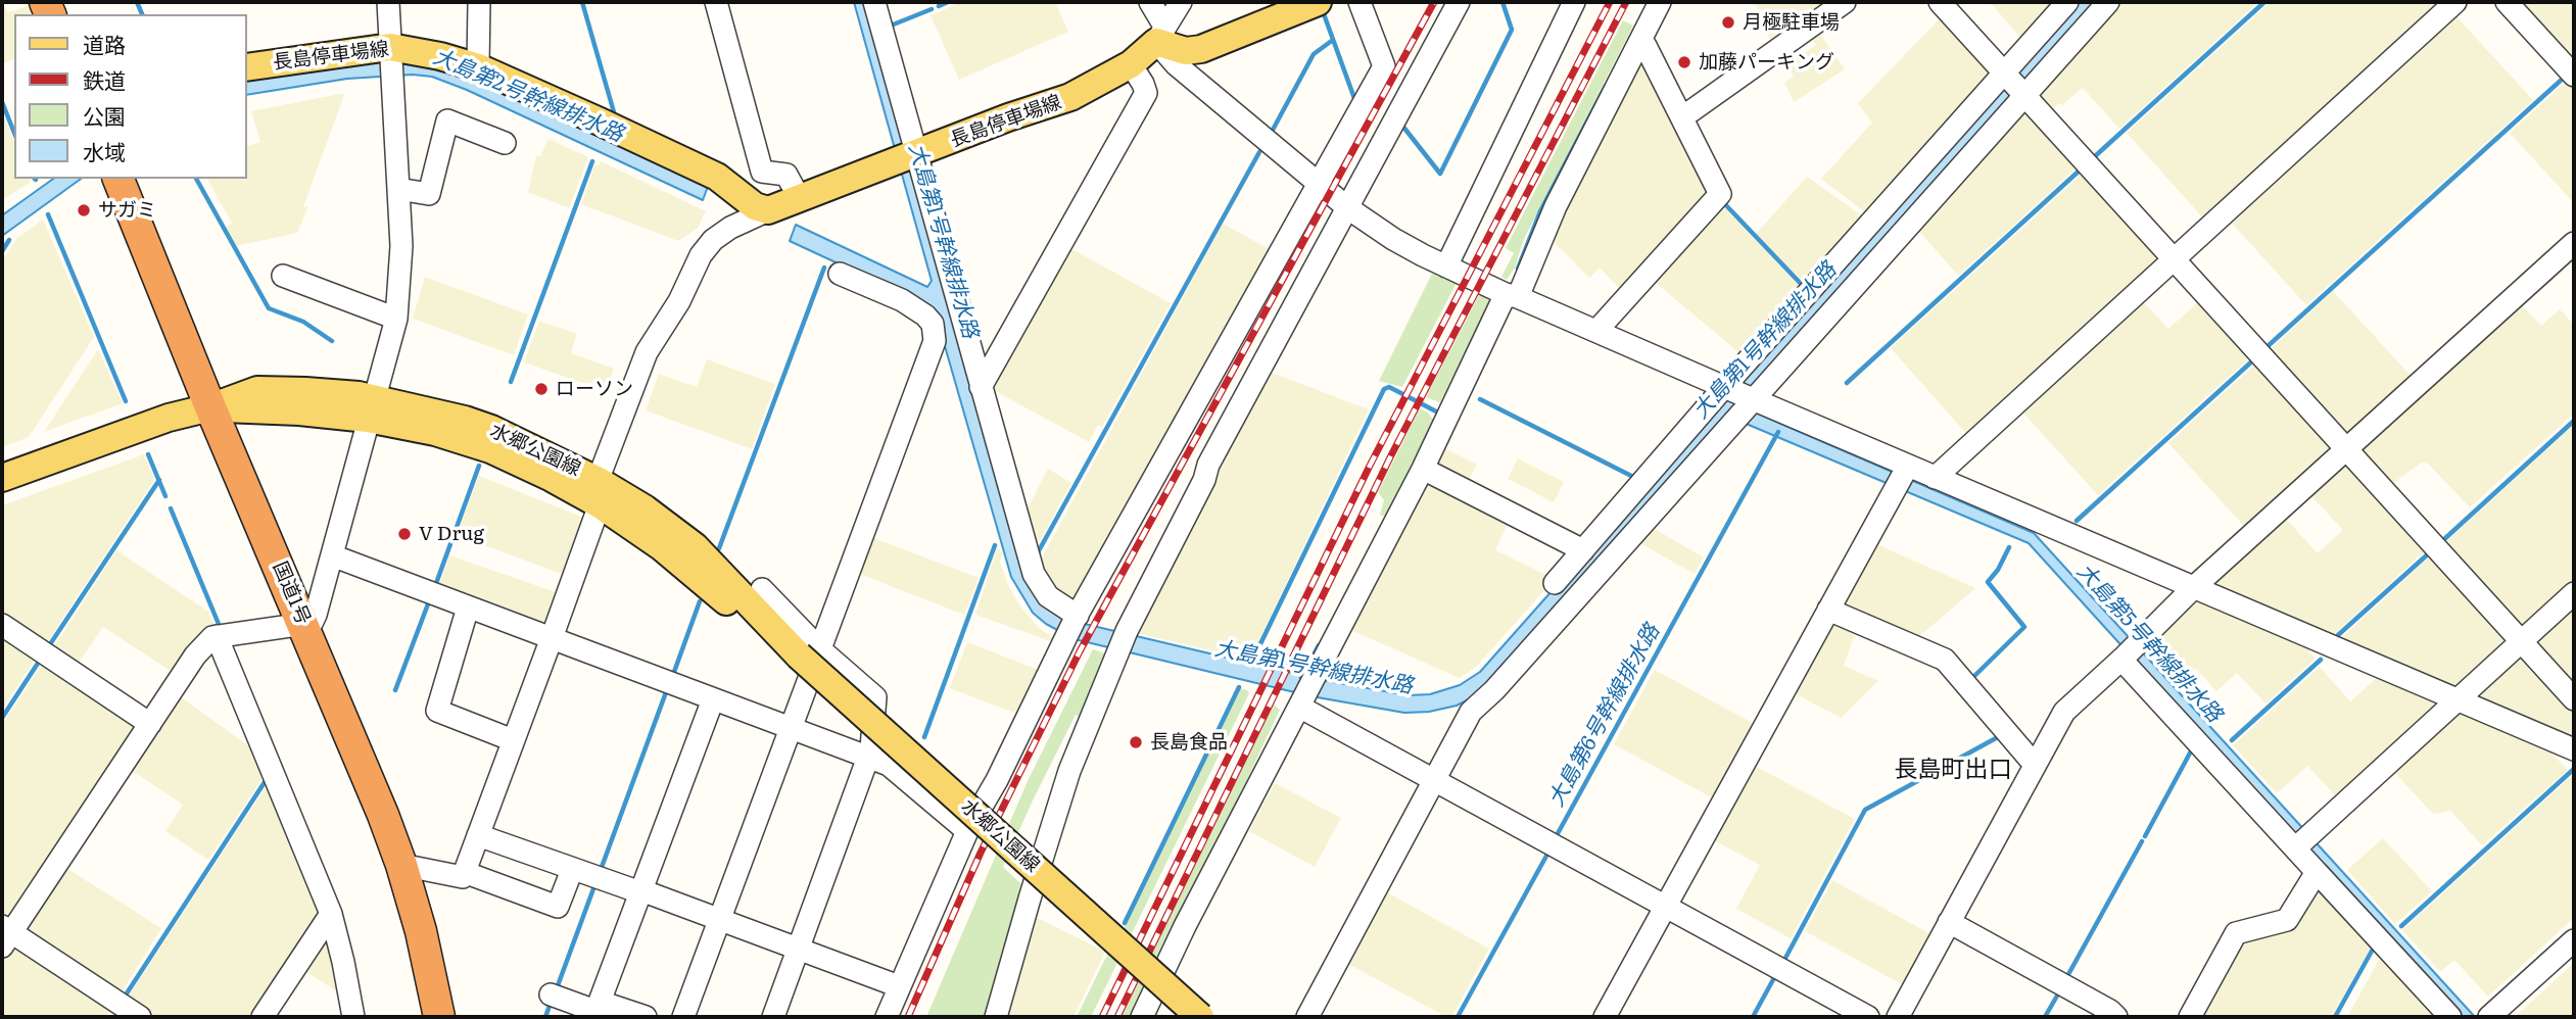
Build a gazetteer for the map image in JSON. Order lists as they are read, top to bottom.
{
  "streets": {
    "highway": ["国道1号"],
    "main road": ["長島停車場線", "水郷公園線"]
  },
  "crossings": [
    ["水郷公園線", "国道1号"]
  ],
  "districts": ["長島町出口"],
  "water": [
    "大島第2号幹線排水路",
    "大島第1号幹線排水路",
    "大島第5号幹線排水路",
    "大島第6号幹線排水路"
  ],
  "places": [
    "月極駐車場",
    "加藤パーキング",
    "サガミ",
    "ローソン",
    "V Drug",
    "長島食品"
  ],
  "legend": [
    "道路",
    "鉄道",
    "公園",
    "水域"
  ]
}
